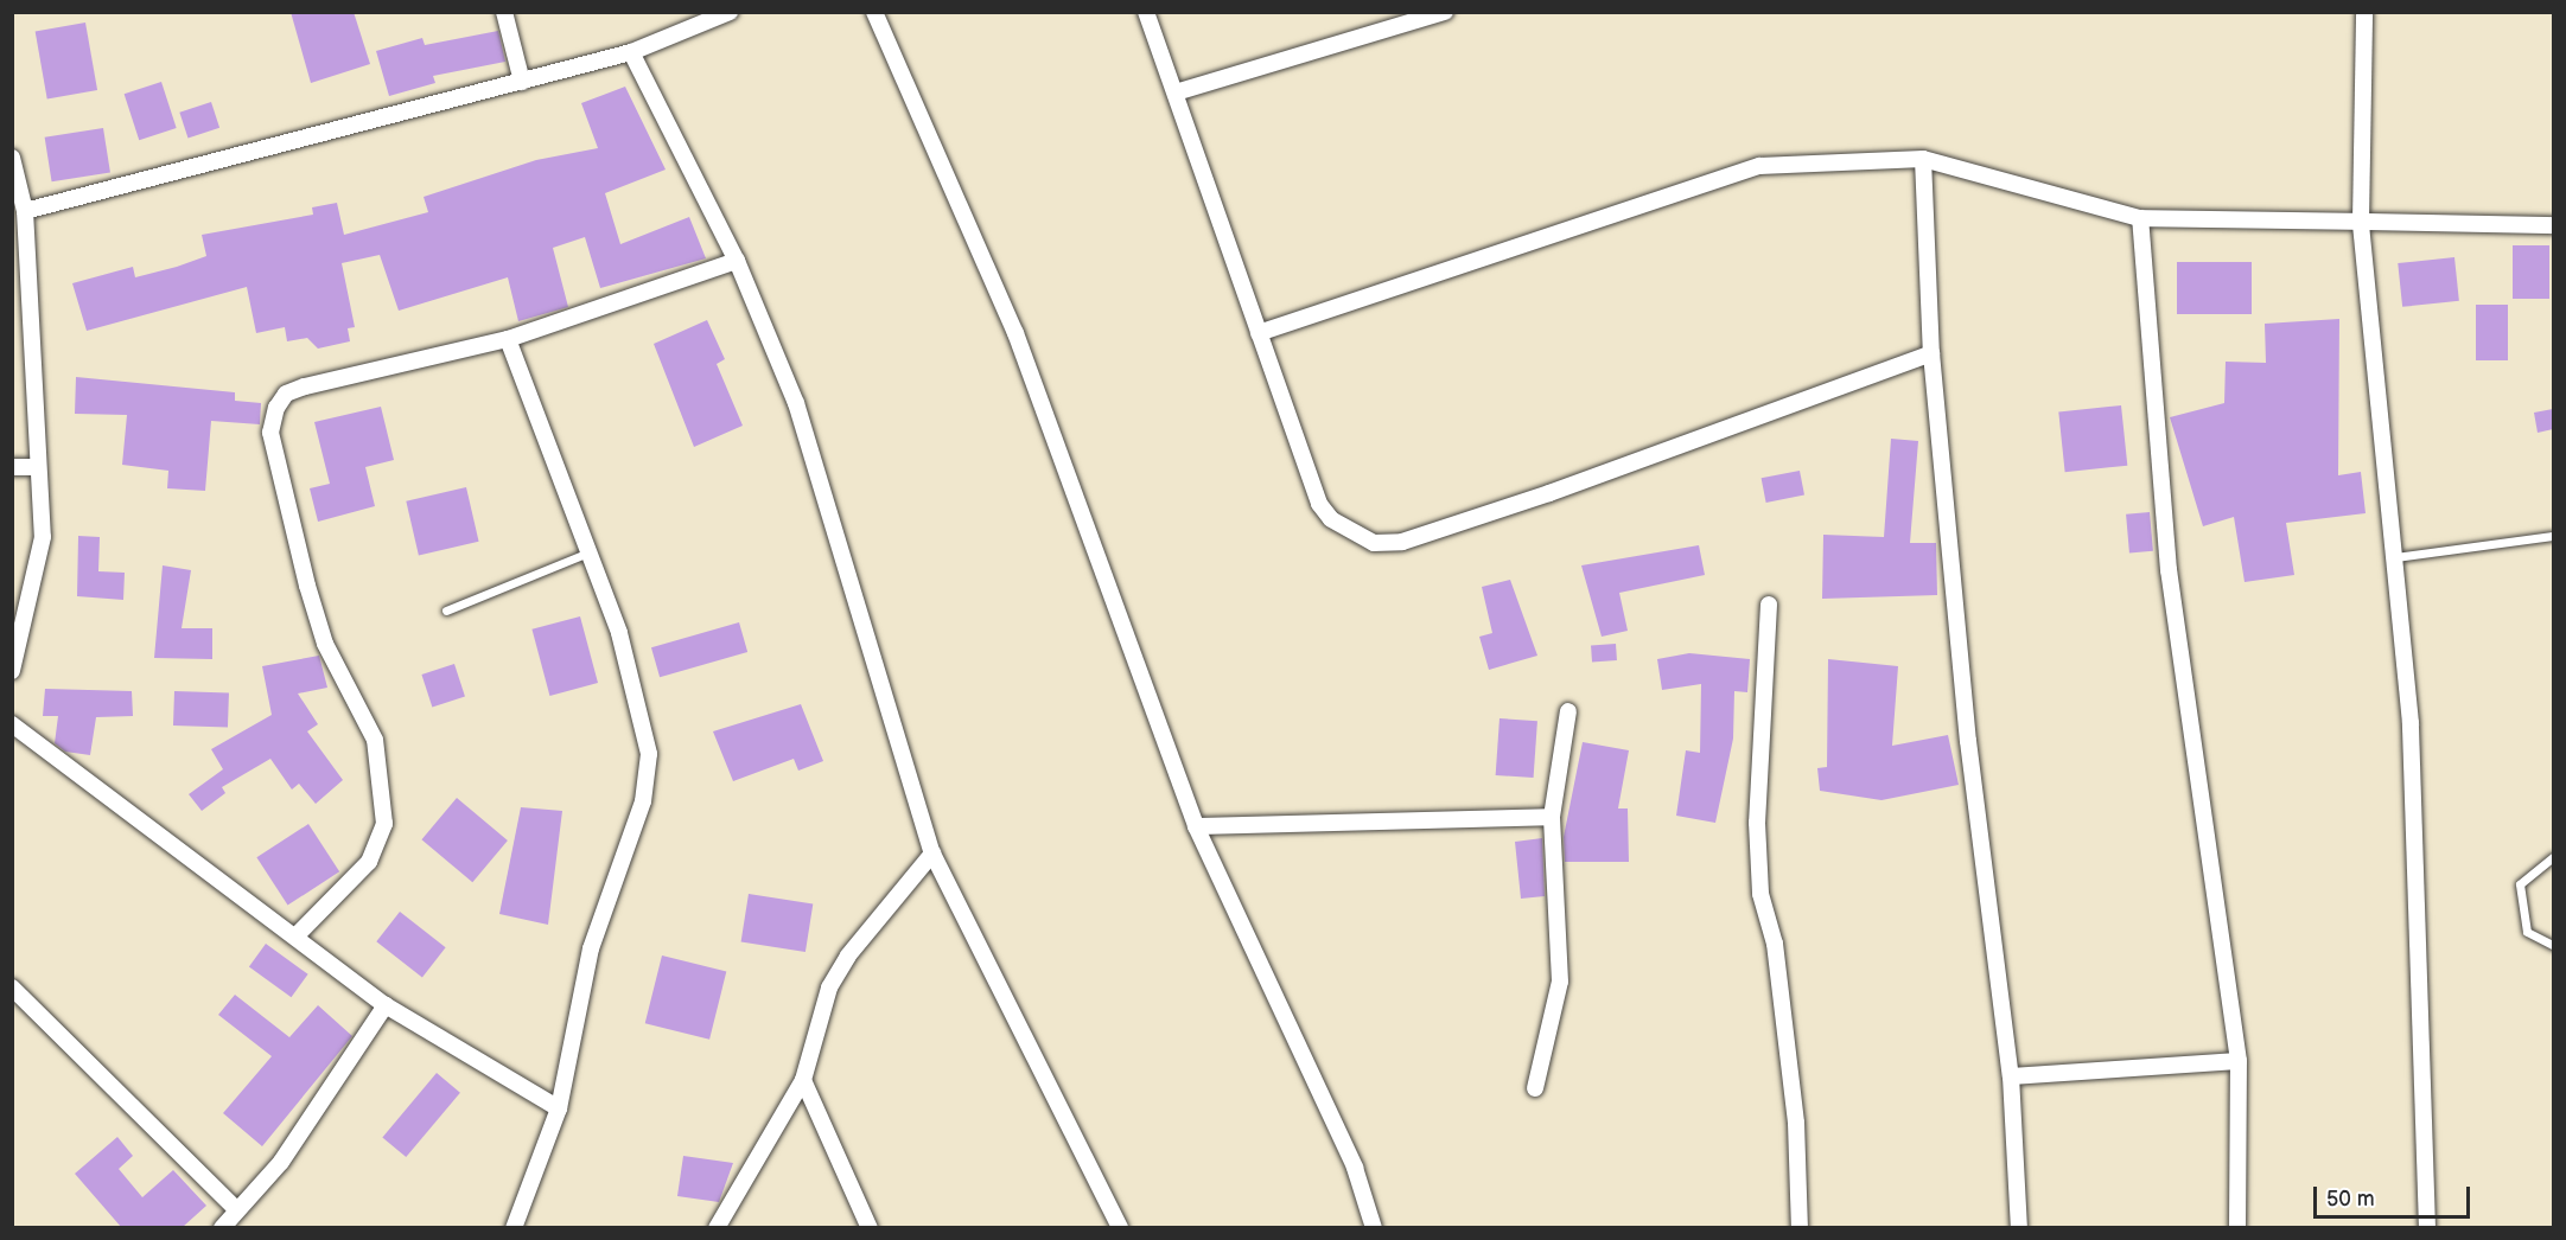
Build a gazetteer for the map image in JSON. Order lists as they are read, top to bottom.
{
  "scale_bar": "50 m"
}
